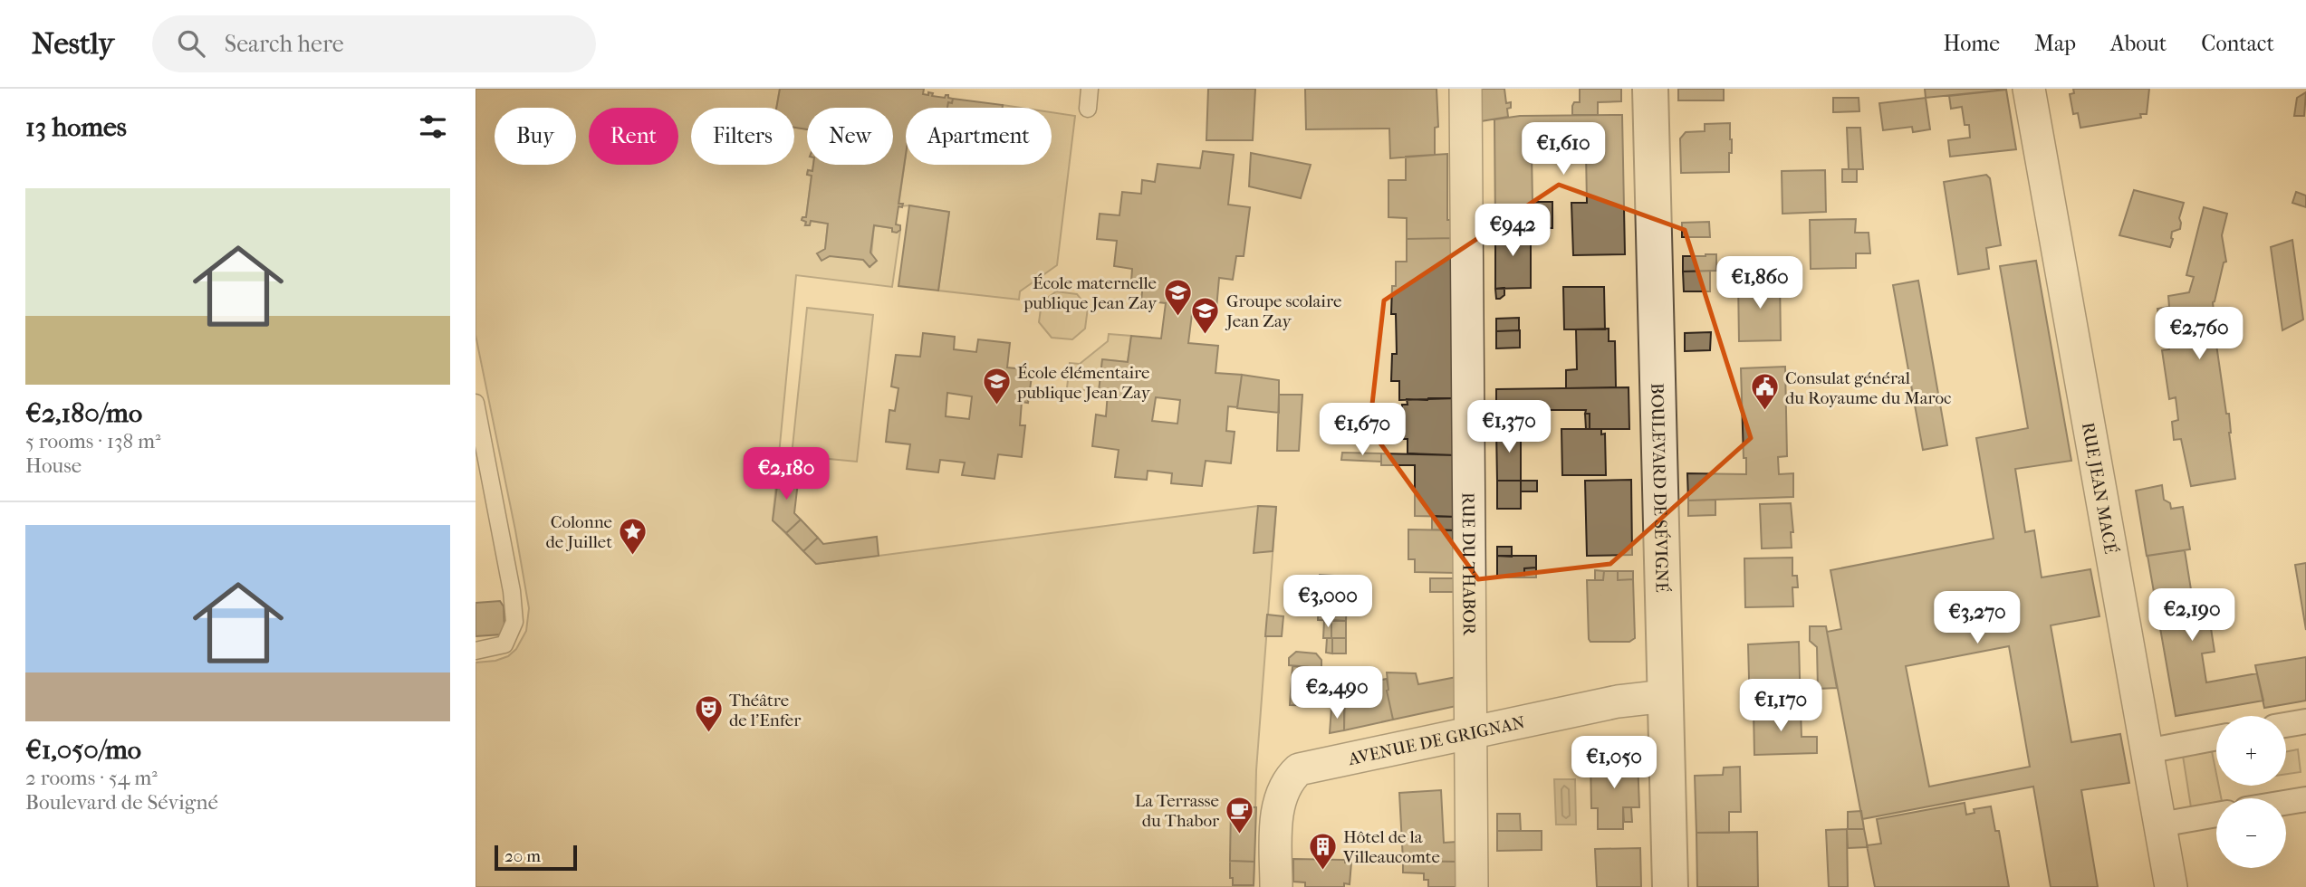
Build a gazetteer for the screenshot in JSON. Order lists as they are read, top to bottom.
{
  "streets": {
    "street": [
      "BOULEVARD DE SÉVIGNÉ",
      "RUE JEAN MACÉ",
      "RUE DU THABOR",
      "AVENUE DE GRIGNAN"
    ]
  },
  "crossings": [
    ["BOULEVARD DE SÉVIGNÉ", "AVENUE DE GRIGNAN"],
    ["RUE DU THABOR", "AVENUE DE GRIGNAN"]
  ],
  "places": {
    "school or university": ["École maternelle publique Jean Zay", "Groupe scolaire Jean Zay", "École élémentaire publique Jean Zay"],
    "public building": ["Consulat général du Royaume du Maroc"],
    "place": ["Colonne de Juillet"],
    "theatre": ["Théâtre de l'Enfer"],
    "cafe": ["La Terrasse du Thabor"],
    "building": ["Hôtel de la Villeaucomte"]
  },
  "scale_bar": "20 m",
  "page": {
    "header": "Nestly",
    "search": "Search here",
    "nav": [
      "Home",
      "Map",
      "About",
      "Contact"
    ],
    "heading": "13 homes",
    "chip": [
      "Buy",
      "Rent",
      "Filters",
      "New",
      "Apartment"
    ],
    "price": [
      "€1,610",
      "€942",
      "€1,860",
      "€2,760",
      "€1,370",
      "€1,670",
      "€2,180",
      "€3,000",
      "€2,190",
      "€3,270",
      "€2,490",
      "€1,170",
      "€1,050"
    ],
    "list": [
      {
        "name": "€2,180/mo",
        "note": "5 rooms · 138 m² · House"
      },
      {
        "name": "€1,050/mo",
        "note": "2 rooms · 54 m² · Boulevard de Sévigné"
      }
    ],
    "map_buttons": ["+", "−"],
    "scale": "20 m"
  }
}
